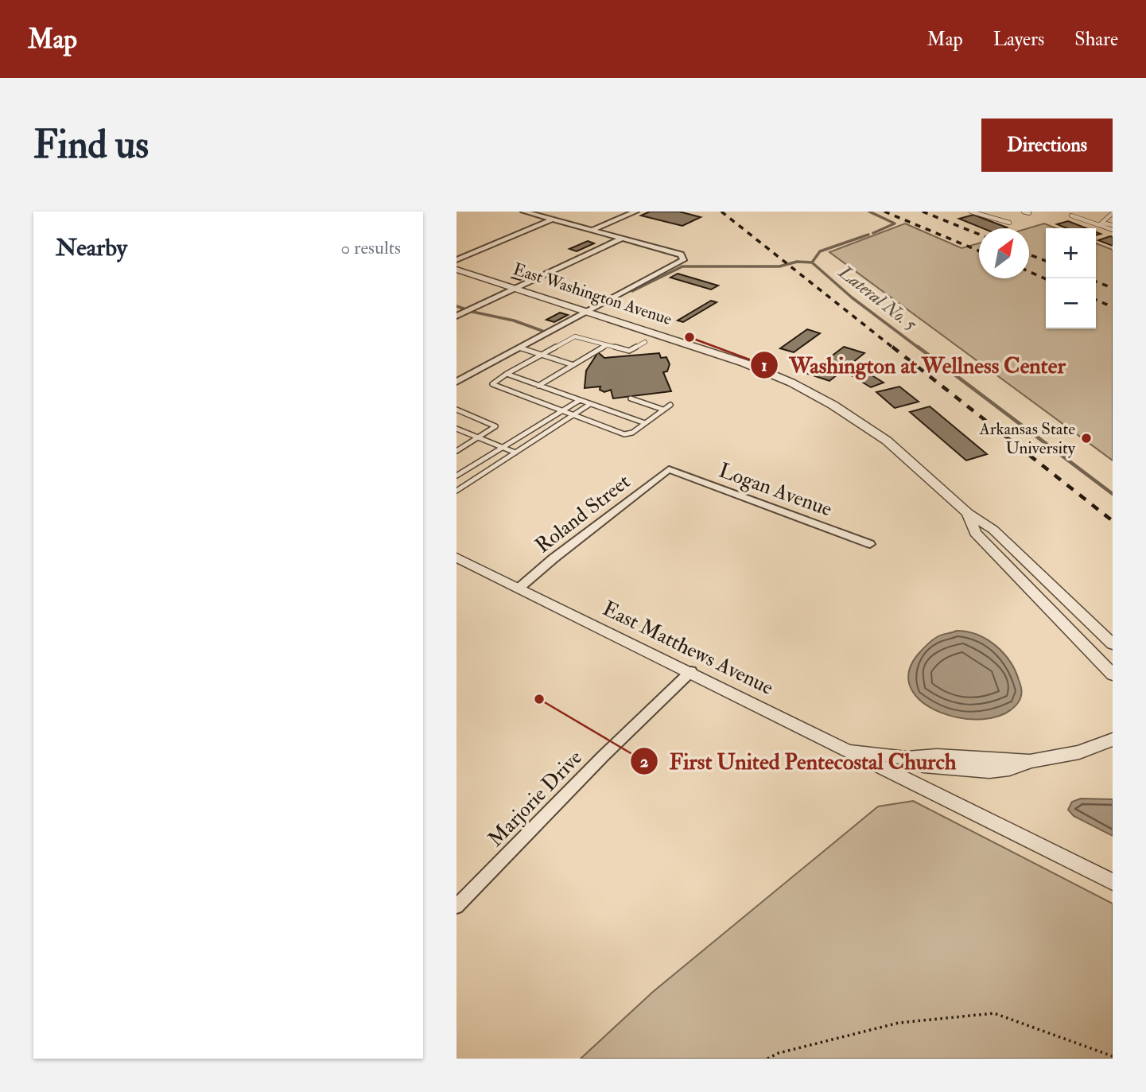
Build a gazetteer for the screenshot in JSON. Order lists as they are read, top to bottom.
{
  "streets": {
    "street": [
      "East Washington Avenue",
      "Logan Avenue",
      "Roland Street",
      "East Matthews Avenue",
      "Marjorie Drive"
    ]
  },
  "crossings": [
    ["Logan Avenue", "Roland Street"],
    ["Roland Street", "East Matthews Avenue"],
    ["East Matthews Avenue", "Marjorie Drive"]
  ],
  "water": ["Lateral No. 5"],
  "places": ["Washington at Wellness Center", "Arkansas State University", "First United Pentecostal Church"],
  "north": "top right",
  "page": {
    "header": "Map",
    "nav": ["Map", "Layers", "Share"],
    "buttons": "Directions",
    "title": "Find us",
    "heading": ["Nearby", "0 results"],
    "map_buttons": ["+", "−"]
  }
}
